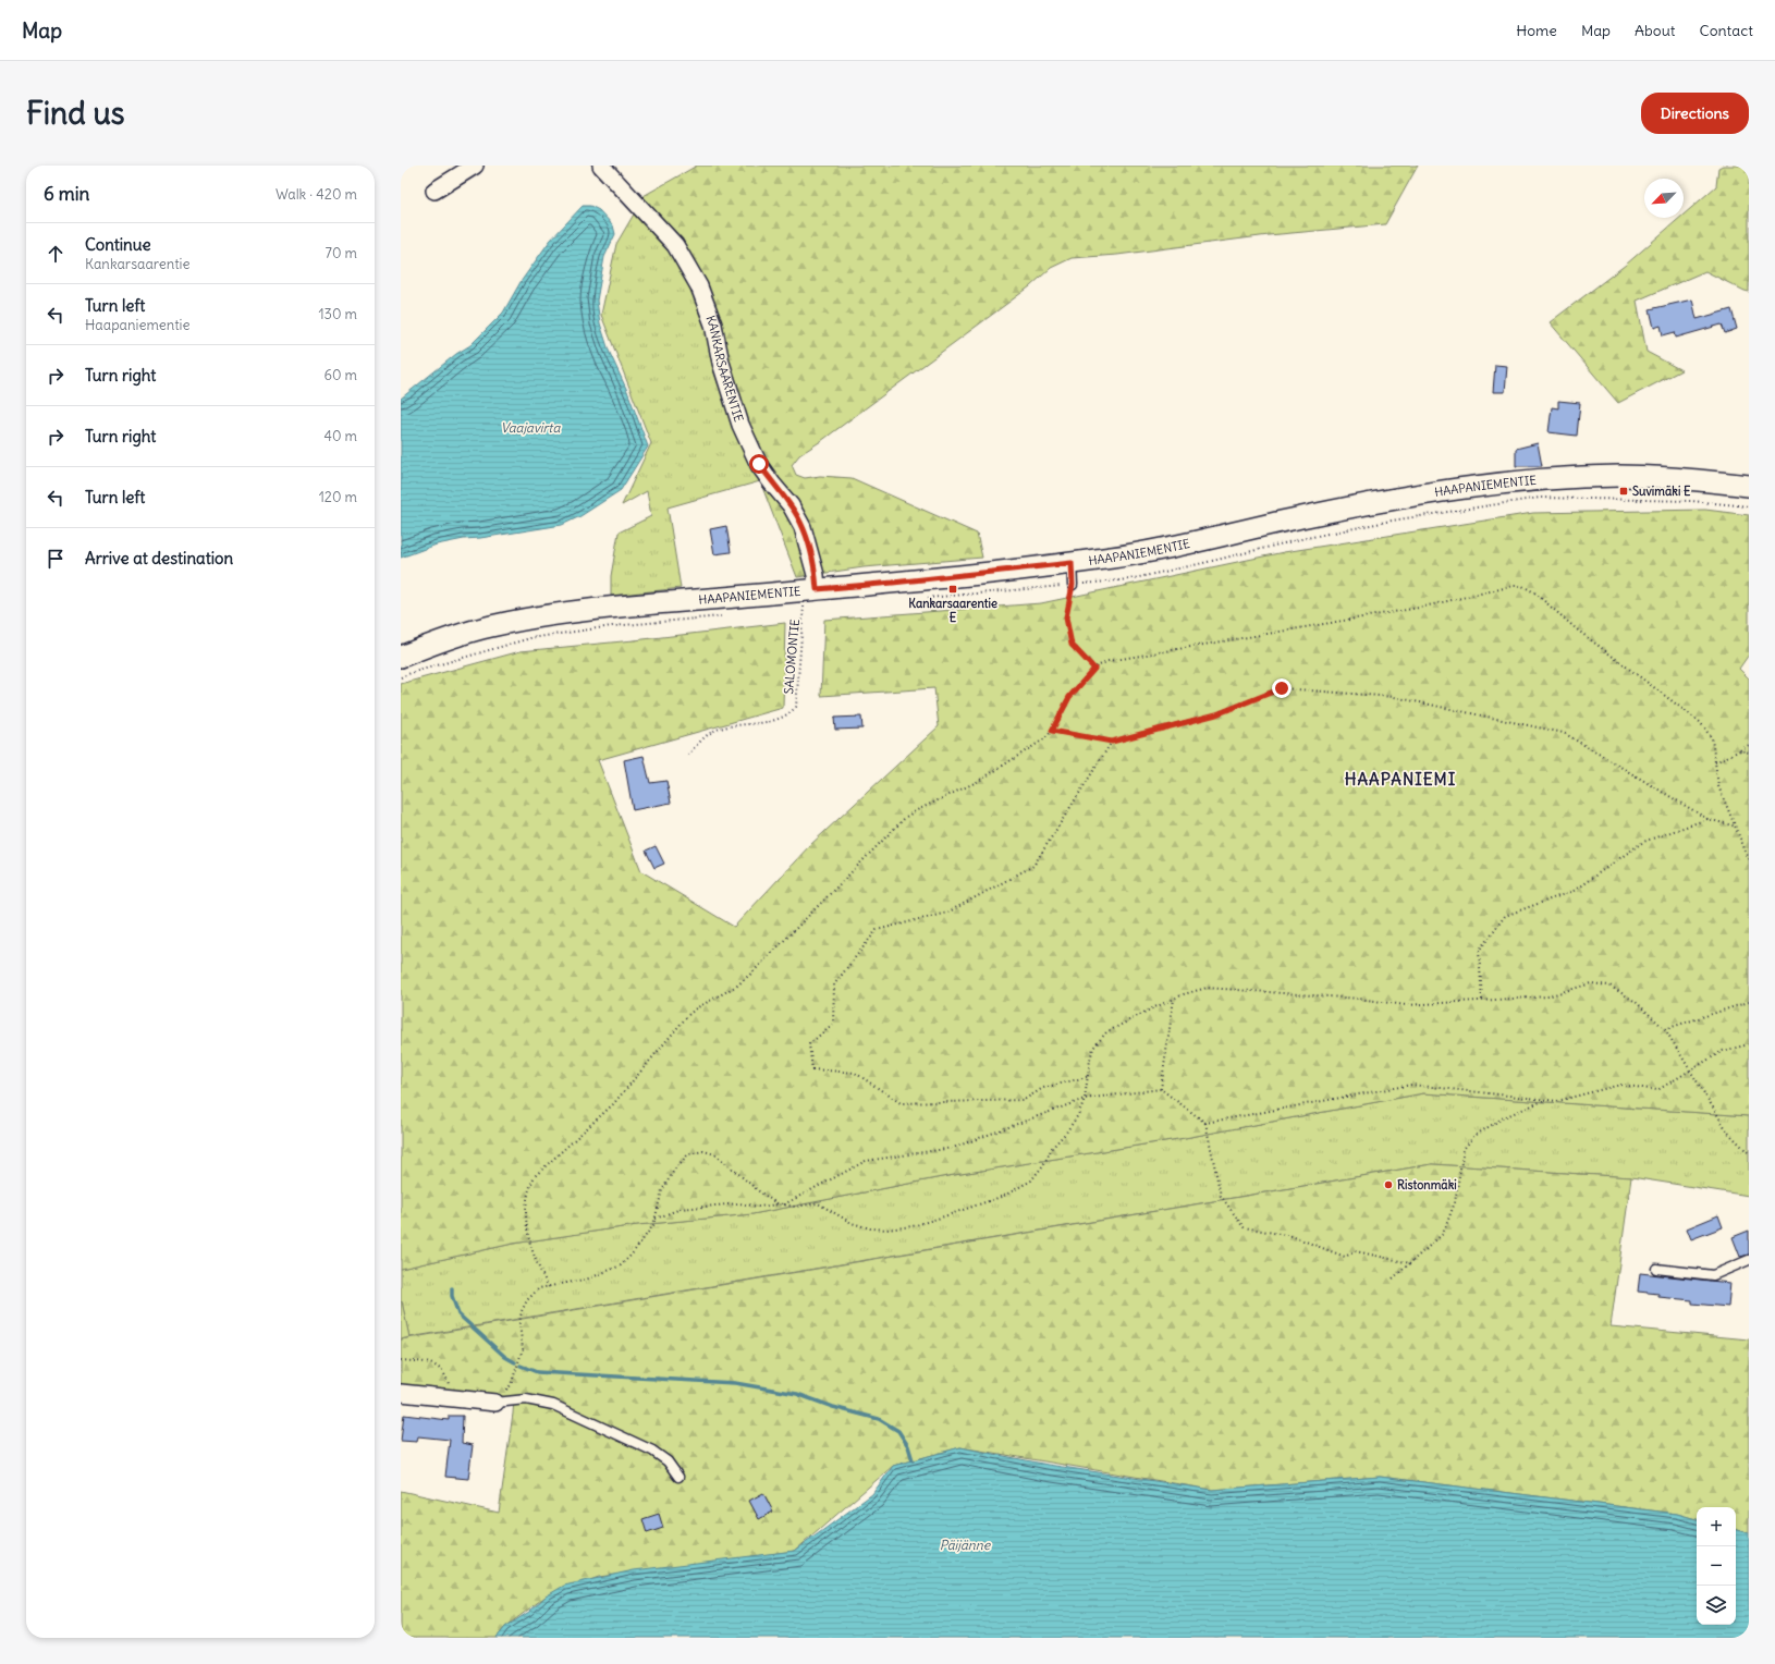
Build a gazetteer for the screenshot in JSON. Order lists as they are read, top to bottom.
{
  "streets": {
    "street": ["KANKARSAARENTIE", "HAAPANIEMENTIE"],
    "path": ["SALOMONTIE"]
  },
  "crossings": [
    ["KANKARSAARENTIE", "HAAPANIEMENTIE"],
    ["KANKARSAARENTIE", "SALOMONTIE"],
    ["HAAPANIEMENTIE", "SALOMONTIE"]
  ],
  "districts": ["HAAPANIEMI"],
  "water": ["Vaajavirta", "Päijänne"],
  "places": {
    "transit": ["Suvimäki E", "Kankarsaarentie E"],
    "other": ["Ristonmäki"]
  },
  "north": "bottom left",
  "page": {
    "header": "Map",
    "nav": [
      "Home",
      "Map",
      "About",
      "Contact"
    ],
    "buttons": "Directions",
    "title": "Find us",
    "heading": ["6 min", "Walk · 420 m"],
    "list": [
      ["Continue", "Kankarsaarentie", "70 m"],
      ["Turn left", "Haapaniementie", "130 m"],
      ["Turn right", "60 m"],
      ["Turn right", "40 m"],
      ["Turn left", "120 m"],
      "Arrive at destination"
    ],
    "map_buttons": ["+", "−"]
  }
}
